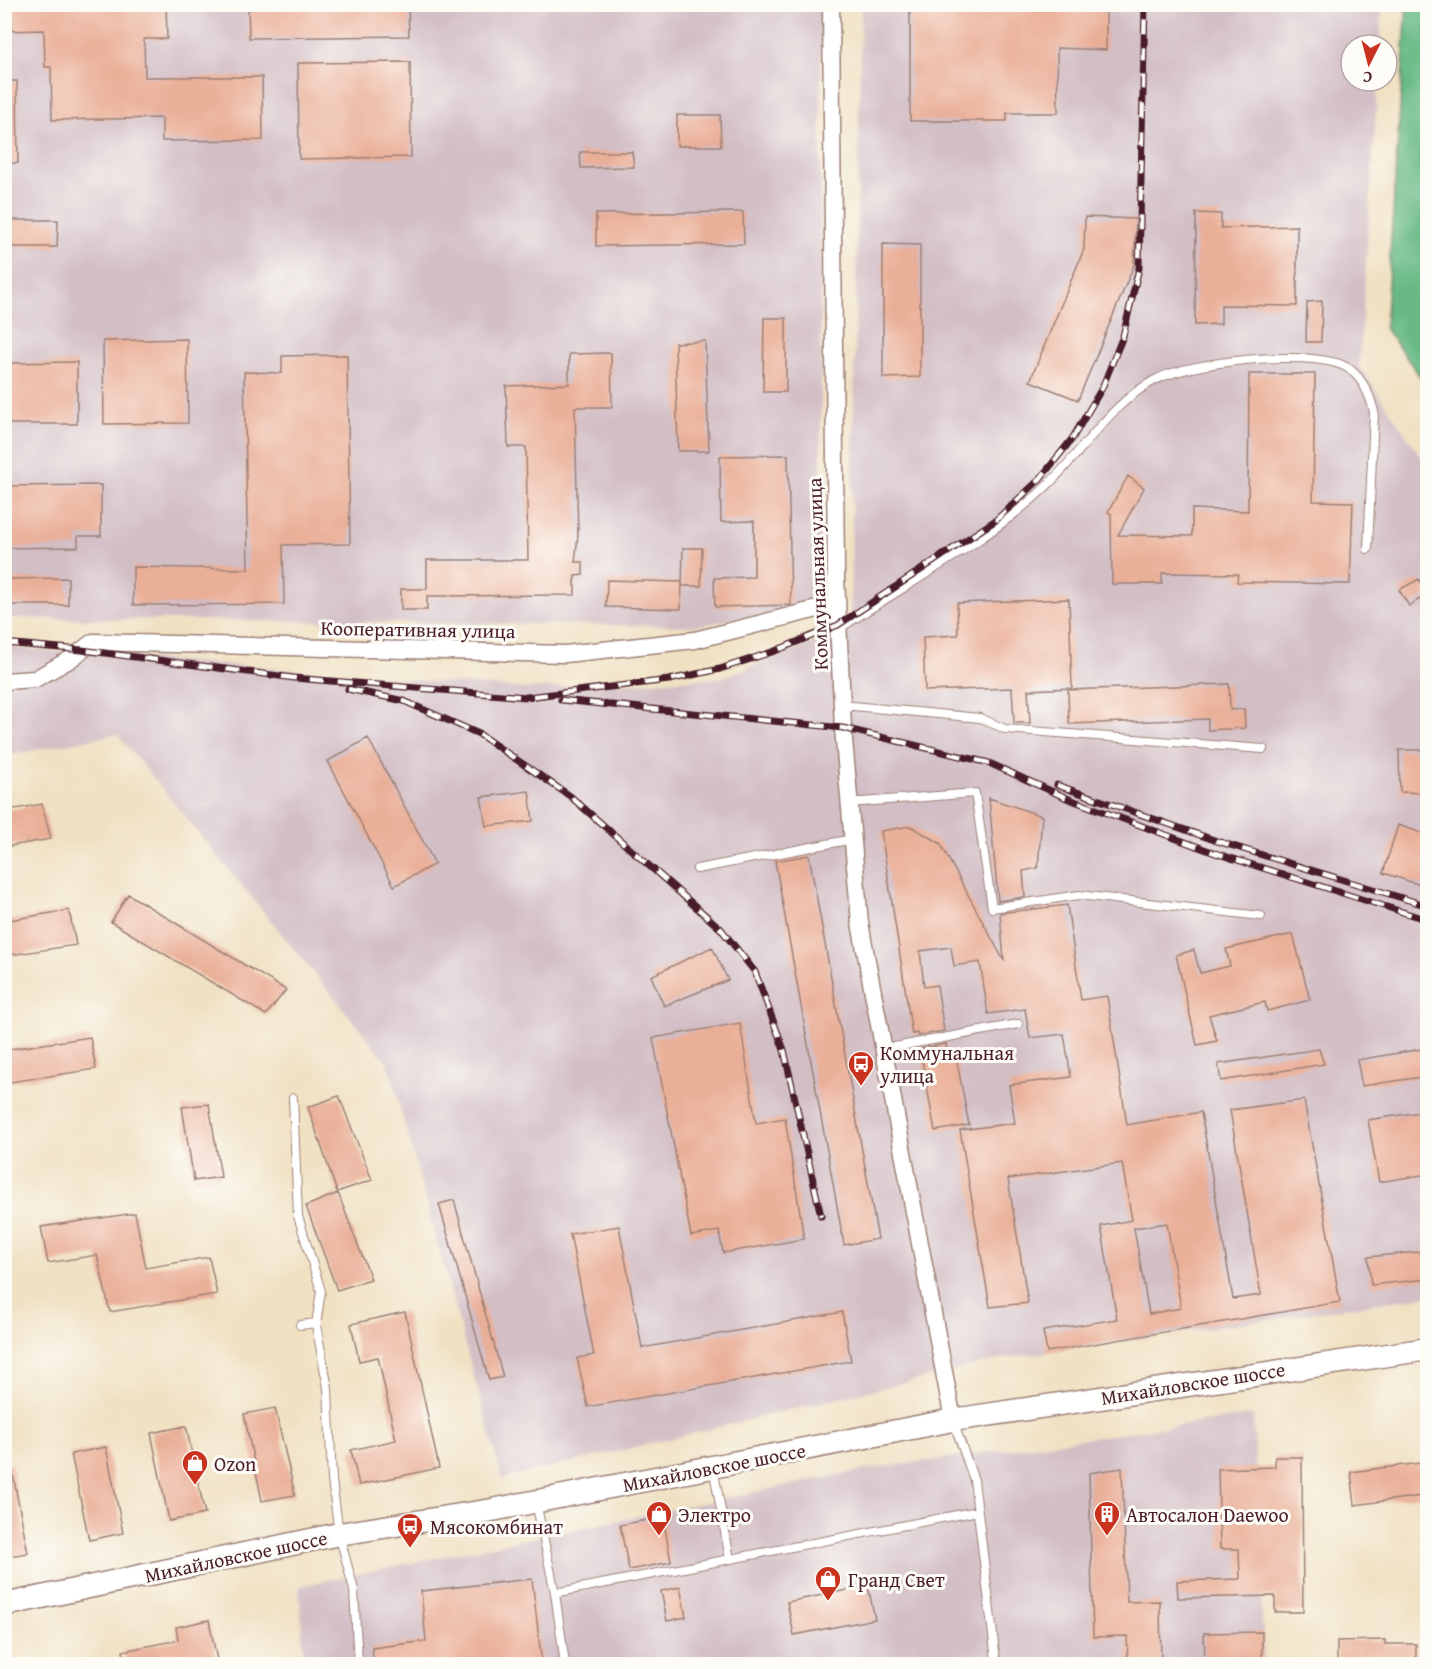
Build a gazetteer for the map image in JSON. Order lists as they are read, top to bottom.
{
  "streets": {
    "main road": ["Михайловское шоссе"],
    "street": ["Коммунальная улица", "Кооперативная улица"]
  },
  "crossings": [
    ["Коммунальная улица", "Кооперативная улица"],
    ["Коммунальная улица", "Михайловское шоссе"]
  ],
  "places": {
    "bus stop": ["Коммунальная улица", "Мясокомбинат"],
    "shop": ["Ozon", "Электро", "Гранд Свет"],
    "building": ["Автосалон Daewoo"]
  },
  "north": "bottom"
}
